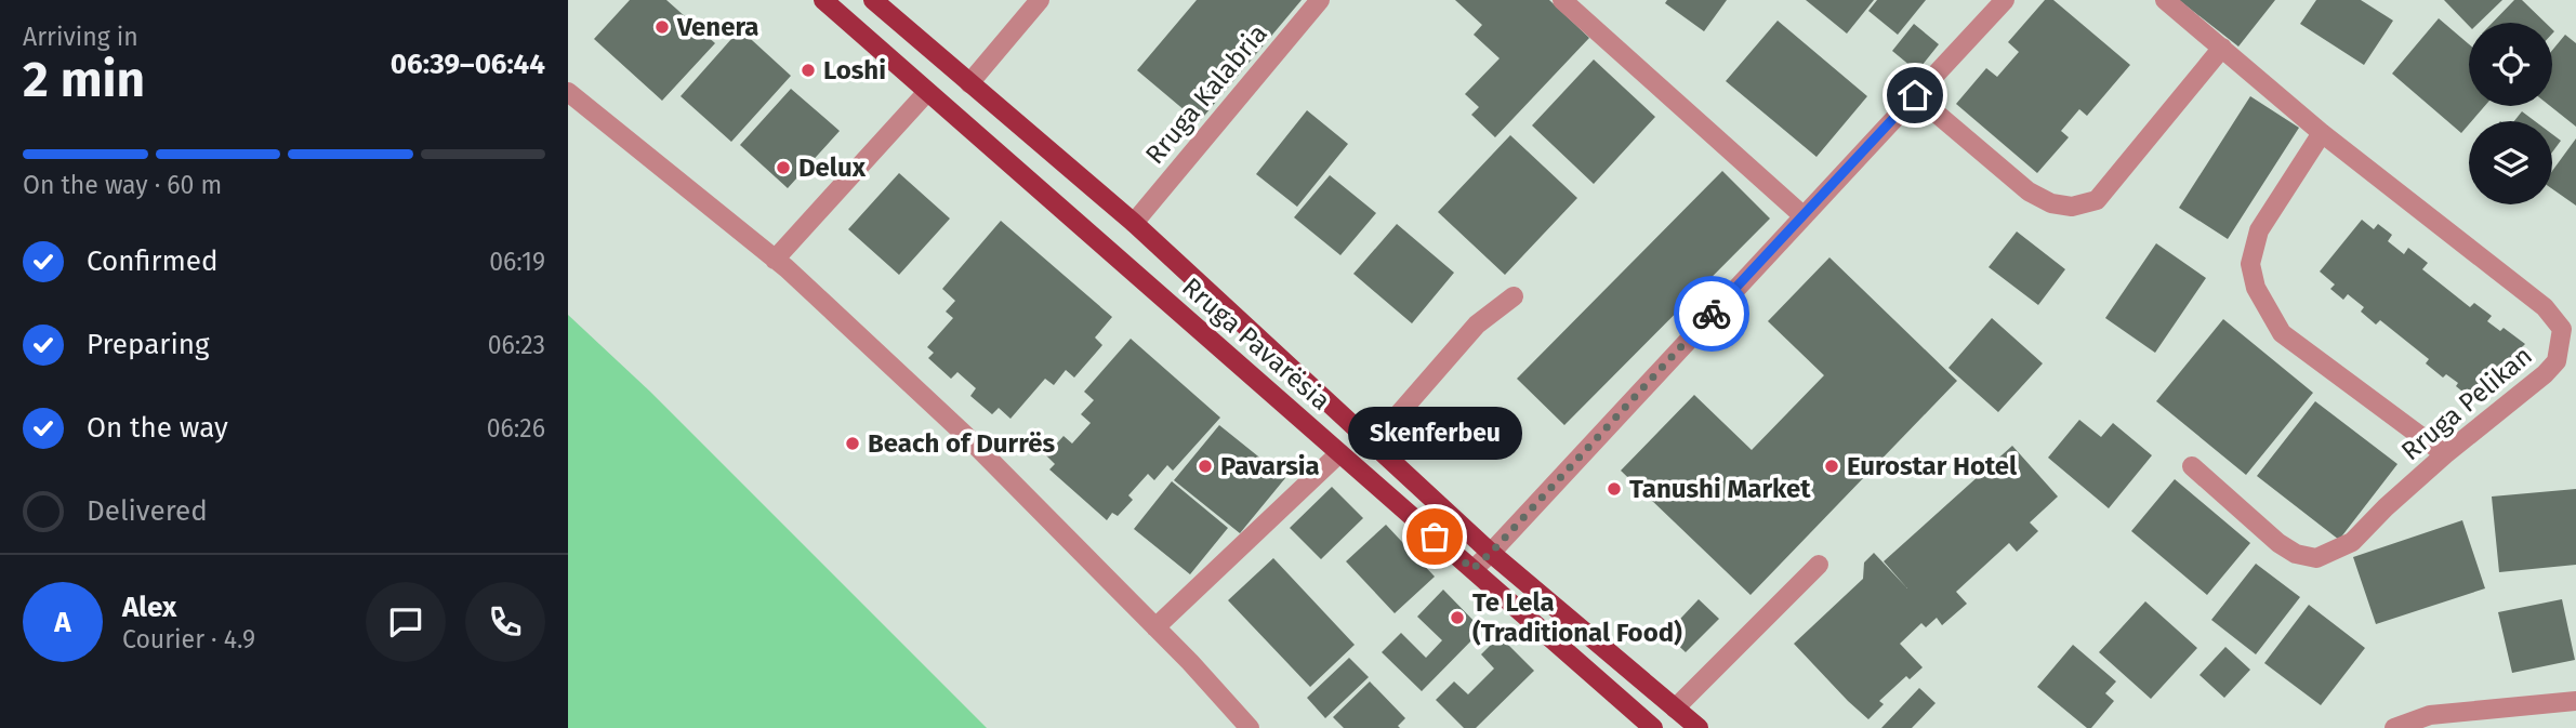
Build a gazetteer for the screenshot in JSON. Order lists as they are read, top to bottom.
{
  "streets": {
    "main road": ["Rruga Pavarësia"],
    "street": ["Rruga Kalabria", "Rruga Pelikan"]
  },
  "crossings": [
    ["Rruga Kalabria", "Rruga Pavarësia"]
  ],
  "places": [
    "Venera",
    "Loshi",
    "Delux",
    "Beach of Durrës",
    "Pavarsia",
    "Eurostar Hotel",
    "Tanushi Market",
    "Skenferbeu",
    "Te Lela (Traditional Food)"
  ],
  "page": {
    "heading": ["2 min", "Arriving in", "06:39–06:44"],
    "panel": ["Alex", "Courier · 4.9"],
    "bar": "On the way · 60 m",
    "list": [
      ["Confirmed", "06:19"],
      ["Preparing", "06:23"],
      ["On the way", "06:26"],
      "Delivered"
    ],
    "bubble": "Skenferbeu",
    "round": "A"
  }
}
